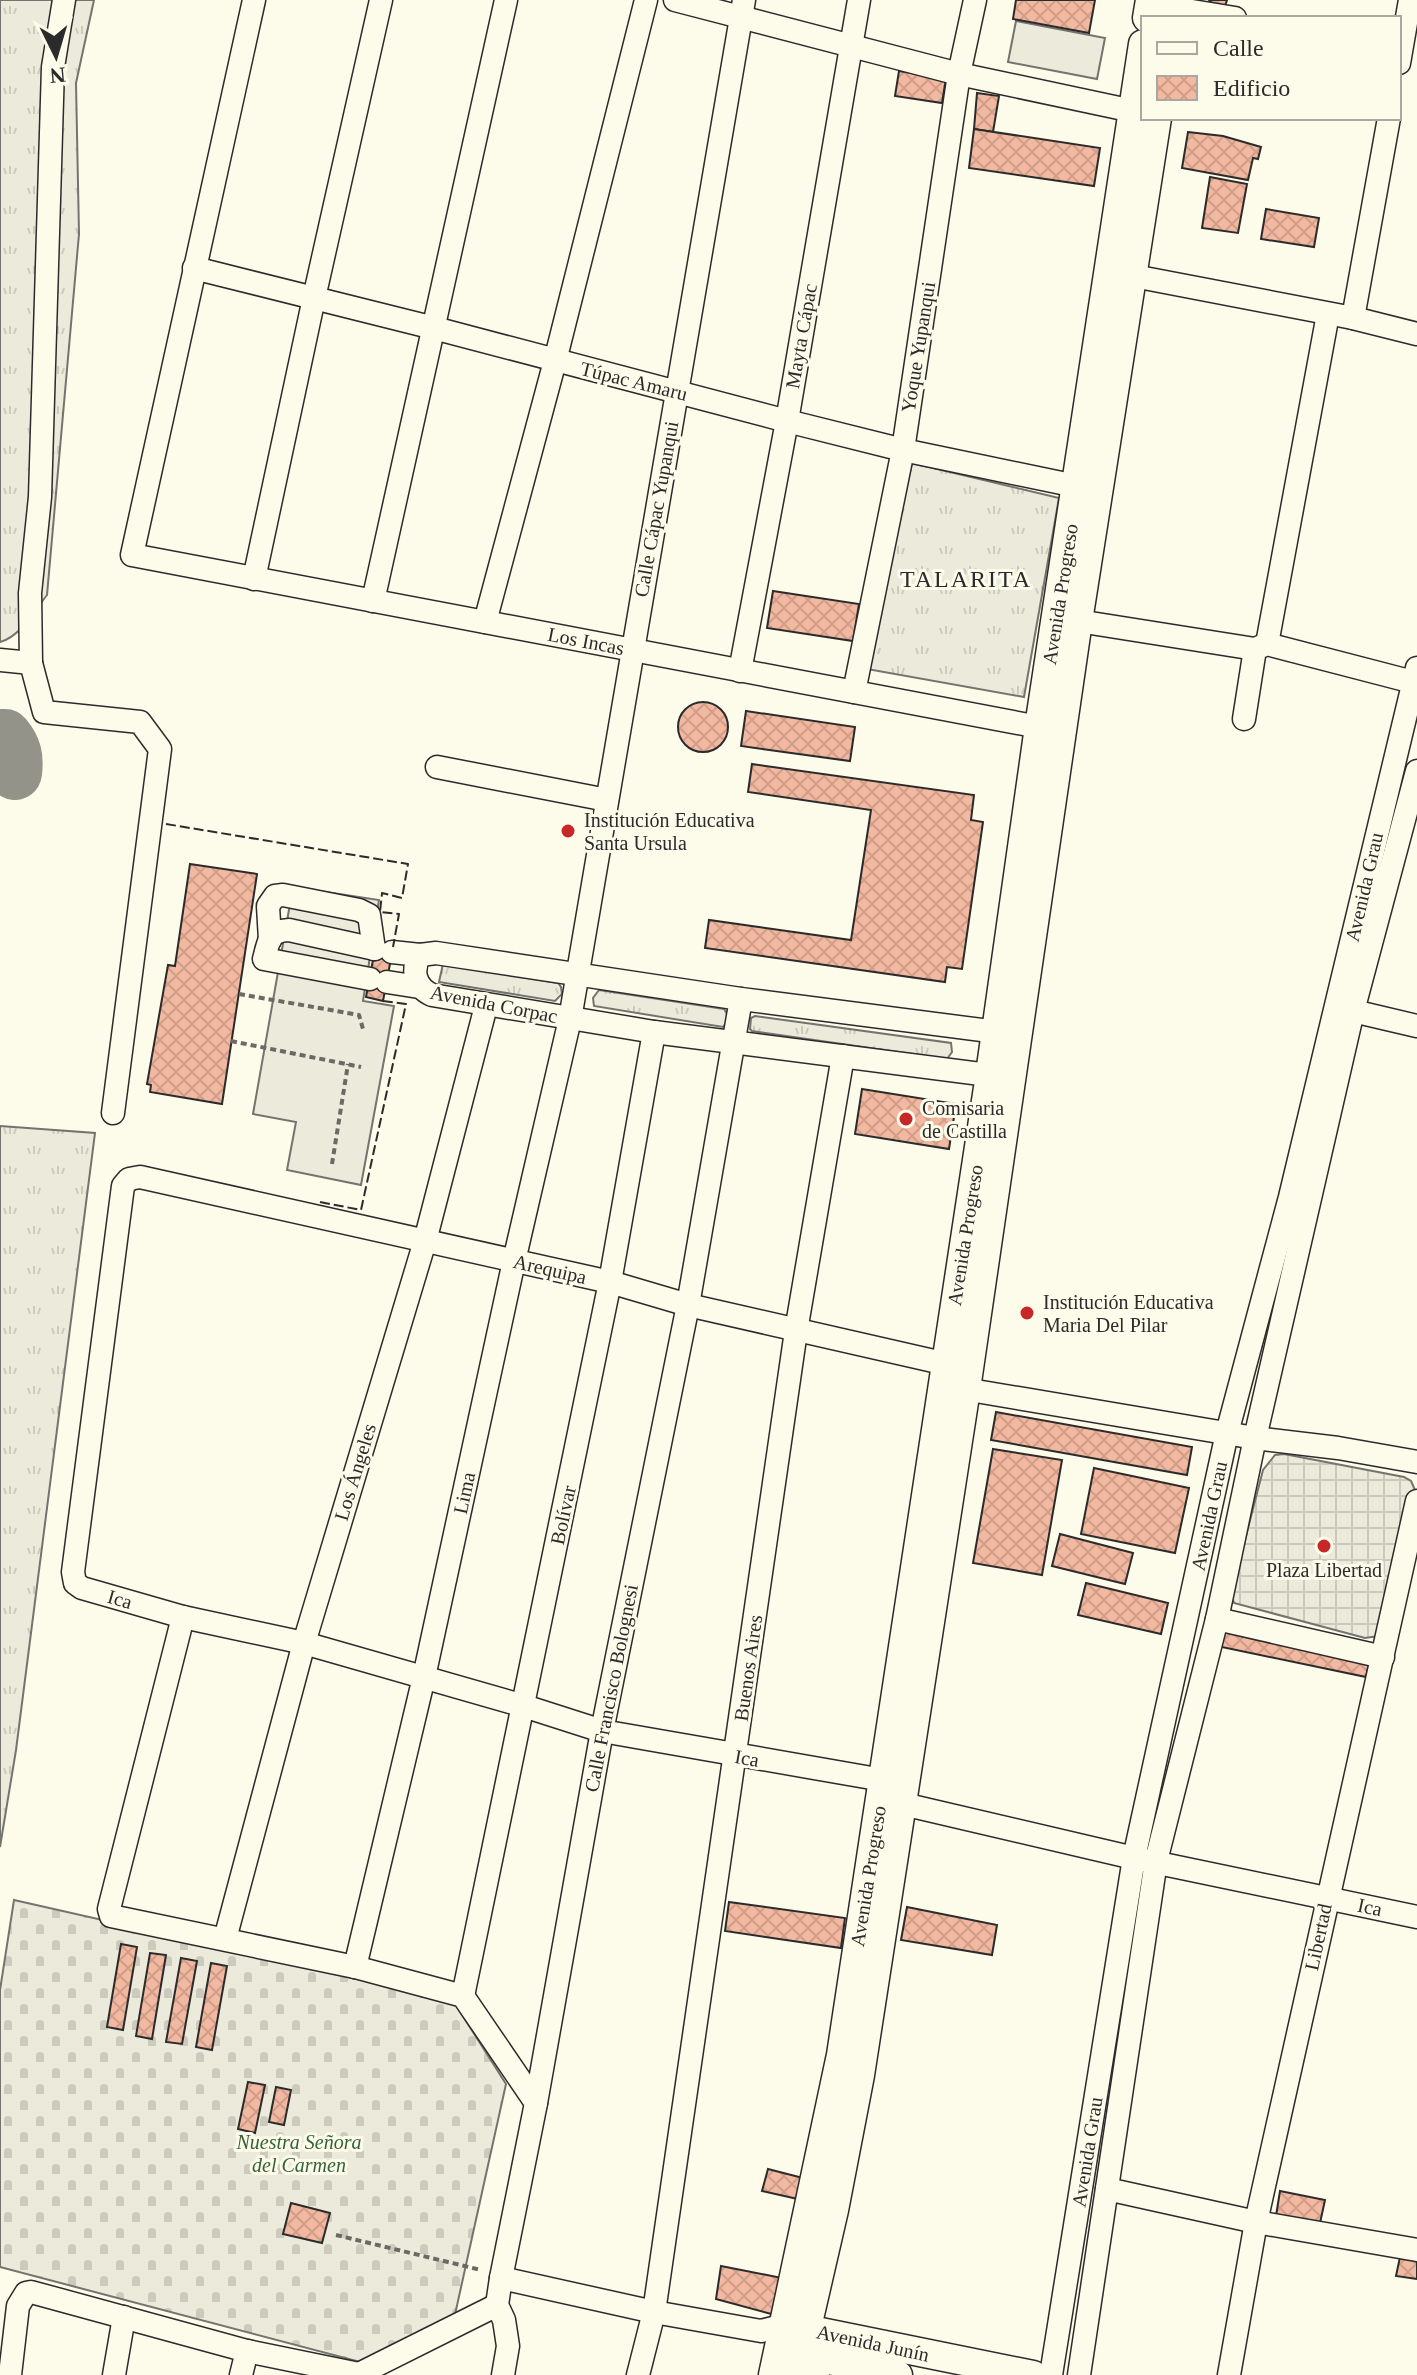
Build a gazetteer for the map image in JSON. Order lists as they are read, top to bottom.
{
  "streets": {
    "main road": ["Avenida Progreso", "Avenida Junín"],
    "street": [
      "Mayta Cápac",
      "Yoque Yupanqui",
      "Túpac Amaru",
      "Calle Cápac Yupanqui",
      "Los Incas",
      "Avenida Grau",
      "Avenida Corpac",
      "Arequipa",
      "Los Ángeles",
      "Lima",
      "Bolívar",
      "Ica",
      "Buenos Aires",
      "Calle Francisco Bolognesi",
      "Libertad"
    ]
  },
  "crossings": [
    ["Mayta Cápac", "Túpac Amaru"],
    ["Mayta Cápac", "Los Incas"],
    ["Yoque Yupanqui", "Túpac Amaru"],
    ["Yoque Yupanqui", "Los Incas"],
    ["Túpac Amaru", "Calle Cápac Yupanqui"],
    ["Túpac Amaru", "Avenida Progreso"],
    ["Túpac Amaru", "Los Incas"],
    ["Calle Cápac Yupanqui", "Los Incas"],
    ["Calle Cápac Yupanqui", "Avenida Corpac"],
    ["Calle Cápac Yupanqui", "Lima"],
    ["Avenida Progreso", "Los Incas"],
    ["Avenida Progreso", "Avenida Corpac"],
    ["Avenida Progreso", "Arequipa"],
    ["Avenida Progreso", "Ica"],
    ["Avenida Progreso", "Avenida Junín"],
    ["Avenida Grau", "Arequipa"],
    ["Avenida Grau", "Ica"],
    ["Avenida Corpac", "Los Ángeles"],
    ["Avenida Corpac", "Lima"],
    ["Avenida Corpac", "Bolívar"],
    ["Avenida Corpac", "Buenos Aires"],
    ["Avenida Corpac", "Calle Francisco Bolognesi"],
    ["Arequipa", "Los Ángeles"],
    ["Arequipa", "Lima"],
    ["Arequipa", "Bolívar"],
    ["Arequipa", "Ica"],
    ["Arequipa", "Buenos Aires"],
    ["Arequipa", "Calle Francisco Bolognesi"],
    ["Los Ángeles", "Ica"],
    ["Lima", "Ica"],
    ["Bolívar", "Ica"],
    ["Ica", "Buenos Aires"],
    ["Ica", "Calle Francisco Bolognesi"],
    ["Ica", "Libertad"],
    ["Buenos Aires", "Avenida Junín"],
    ["Calle Francisco Bolognesi", "Avenida Junín"]
  ],
  "districts": ["TALARITA"],
  "parks": ["Nuestra Señora del Carmen"],
  "places": [
    "Institución Educativa Santa Ursula",
    "Comisaria de Castilla",
    "Institución Educativa Maria Del Pilar",
    "Plaza Libertad"
  ],
  "legend": ["Calle", "Edificio"],
  "north": "bottom"
}
